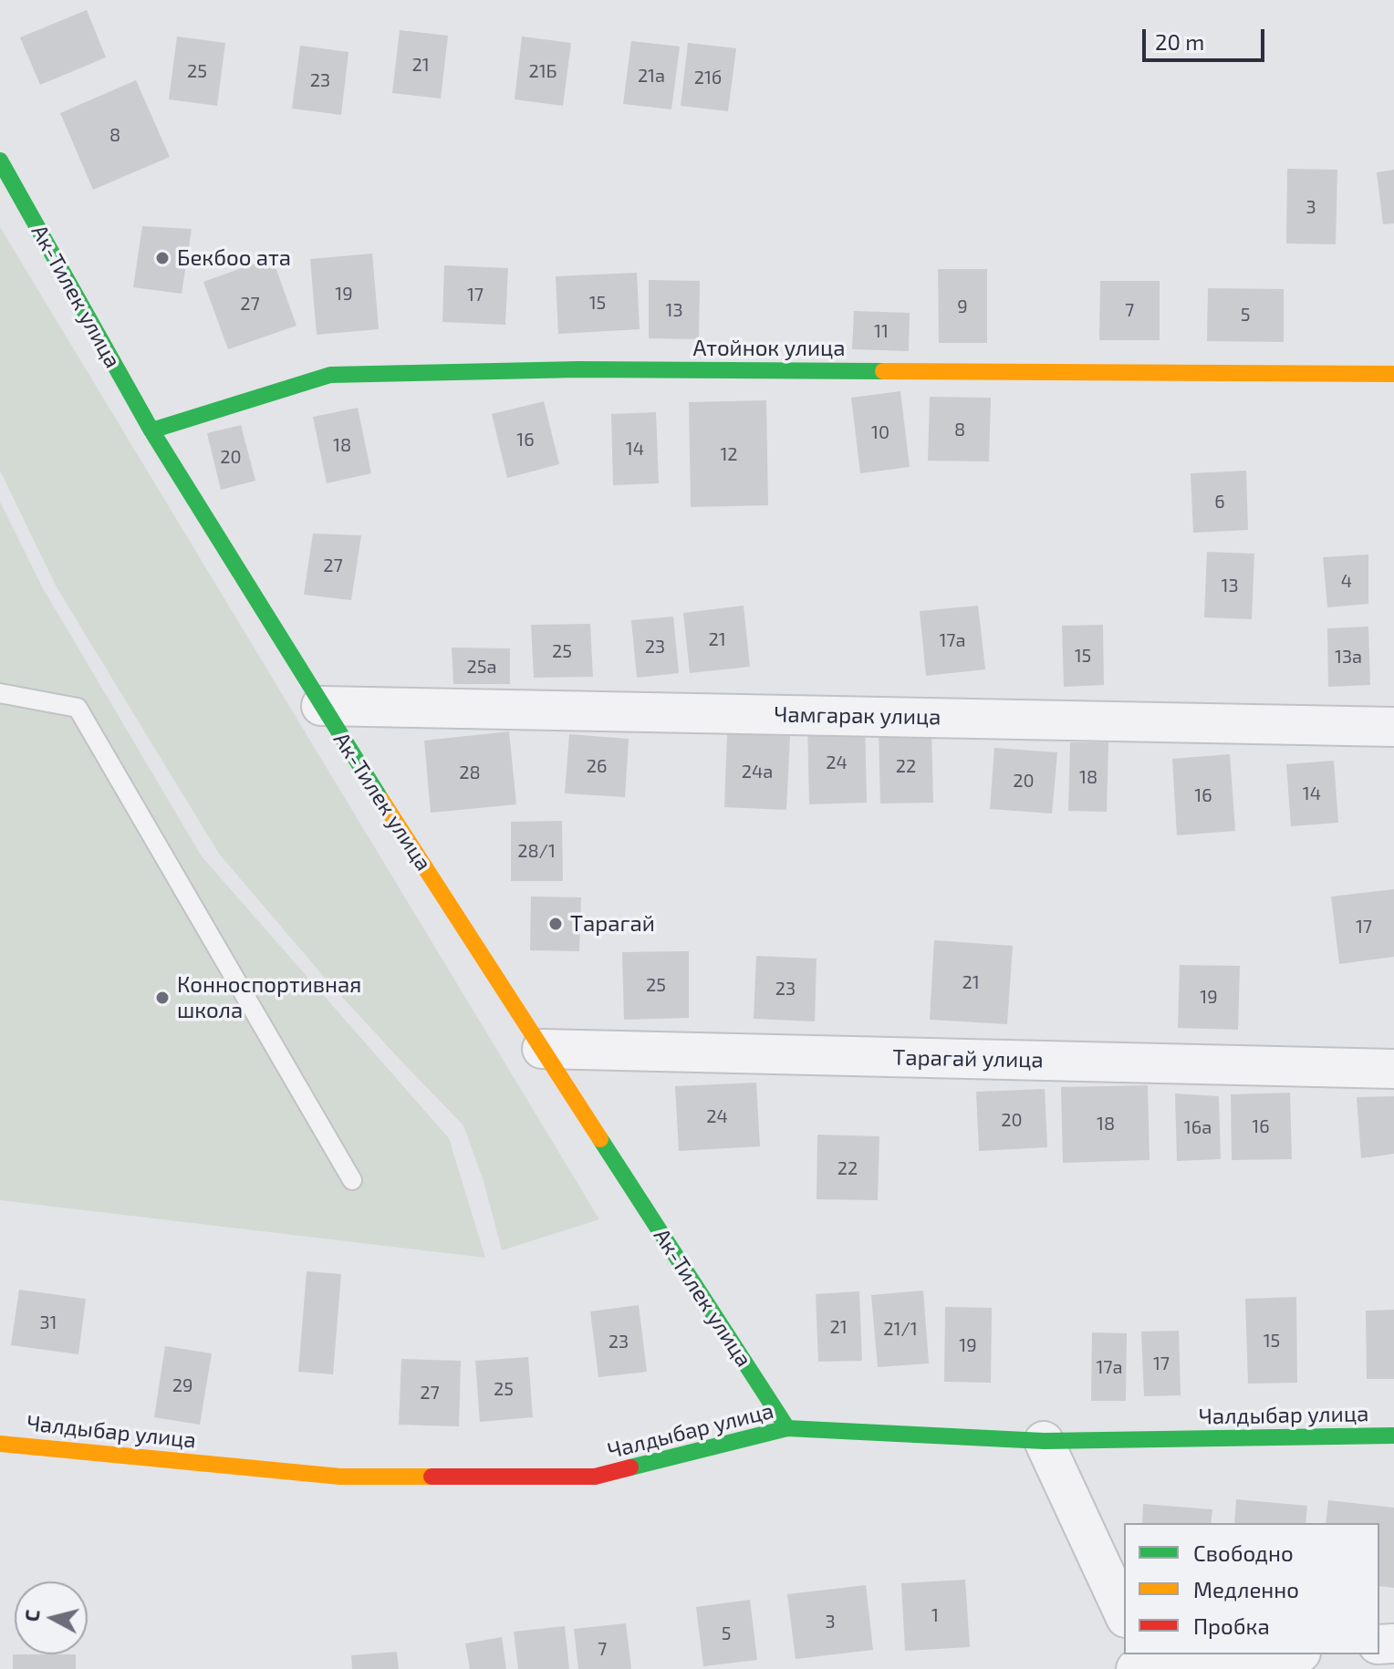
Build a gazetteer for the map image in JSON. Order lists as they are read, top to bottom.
{
  "streets": {
    "street": [
      "Ак-Тилек улица",
      "Атойнок улица",
      "Чамгарак улица",
      "Тарагай улица",
      "Чалдыбар улица"
    ]
  },
  "crossings": [
    ["Ак-Тилек улица", "Атойнок улица"],
    ["Ак-Тилек улица", "Чамгарак улица"],
    ["Ак-Тилек улица", "Тарагай улица"],
    ["Ак-Тилек улица", "Чалдыбар улица"]
  ],
  "places": ["Бекбоо ата", "Тарагай", "Конноспортивная школа"],
  "house_numbers": [
    "21",
    "25",
    "21Б",
    "21а",
    "21б",
    "23",
    "8",
    "3",
    "19",
    "17",
    "15",
    "27",
    "9",
    "13",
    "7",
    "5",
    "11",
    "8",
    "10",
    "16",
    "18",
    "14",
    "12",
    "20",
    "6",
    "27",
    "4",
    "13",
    "21",
    "17а",
    "23",
    "25",
    "15",
    "13а",
    "25а",
    "24",
    "26",
    "22",
    "24а",
    "28",
    "18",
    "20",
    "14",
    "16",
    "28/1",
    "17",
    "21",
    "25",
    "23",
    "19",
    "24",
    "20",
    "18",
    "16",
    "16а",
    "22",
    "31",
    "21",
    "21/1",
    "15",
    "23",
    "19",
    "17",
    "17а",
    "29",
    "25",
    "27",
    "1",
    "3",
    "5",
    "7"
  ],
  "legend": ["Свободно", "Медленно", "Пробка"],
  "scale_bar": "20 m",
  "north": "left"
}
